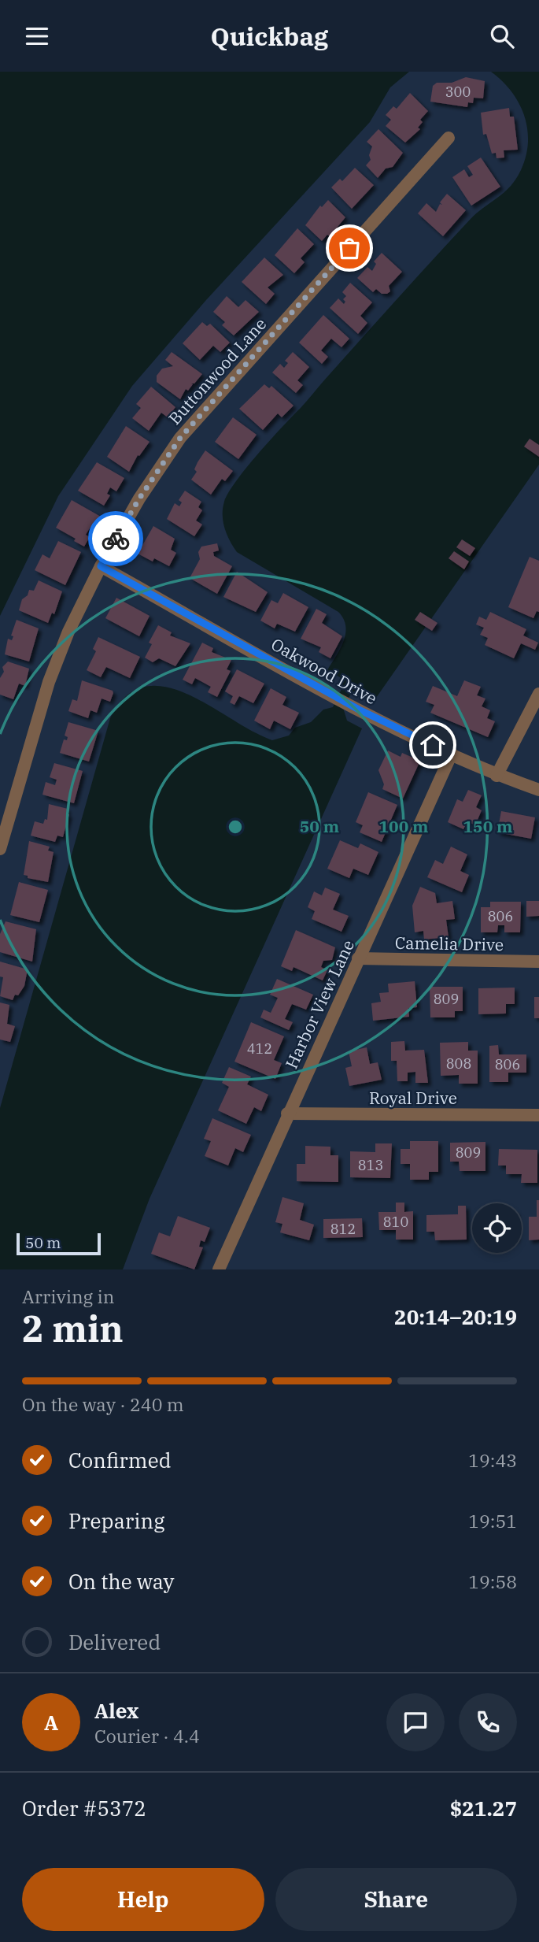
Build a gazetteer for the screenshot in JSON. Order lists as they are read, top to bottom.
{
  "streets": {
    "street": [
      "Buttonwood Lane",
      "Oakwood Drive",
      "Camelia Drive",
      "Harbor View Lane",
      "Royal Drive"
    ]
  },
  "crossings": [
    ["Buttonwood Lane", "Oakwood Drive"],
    ["Oakwood Drive", "Harbor View Lane"],
    ["Camelia Drive", "Harbor View Lane"],
    ["Harbor View Lane", "Royal Drive"]
  ],
  "house_numbers": [
    "300",
    "806",
    "809",
    "412",
    "808",
    "806",
    "809",
    "813",
    "810",
    "812"
  ],
  "scale_bar": "50 m",
  "page": {
    "header": "Quickbag",
    "scale": "50 m",
    "heading": ["2 min", "Arriving in", "20:14–20:19"],
    "panel": [
      "Alex",
      "Courier · 4.4",
      "Order #5372",
      "$21.27"
    ],
    "bar": "On the way · 240 m",
    "list": [
      ["Confirmed", "19:43"],
      ["Preparing", "19:51"],
      ["On the way", "19:58"],
      "Delivered"
    ],
    "round": "A",
    "buttons": ["Help", "Share"]
  },
  "rings": ["50 m", "100 m", "150 m"]
}
